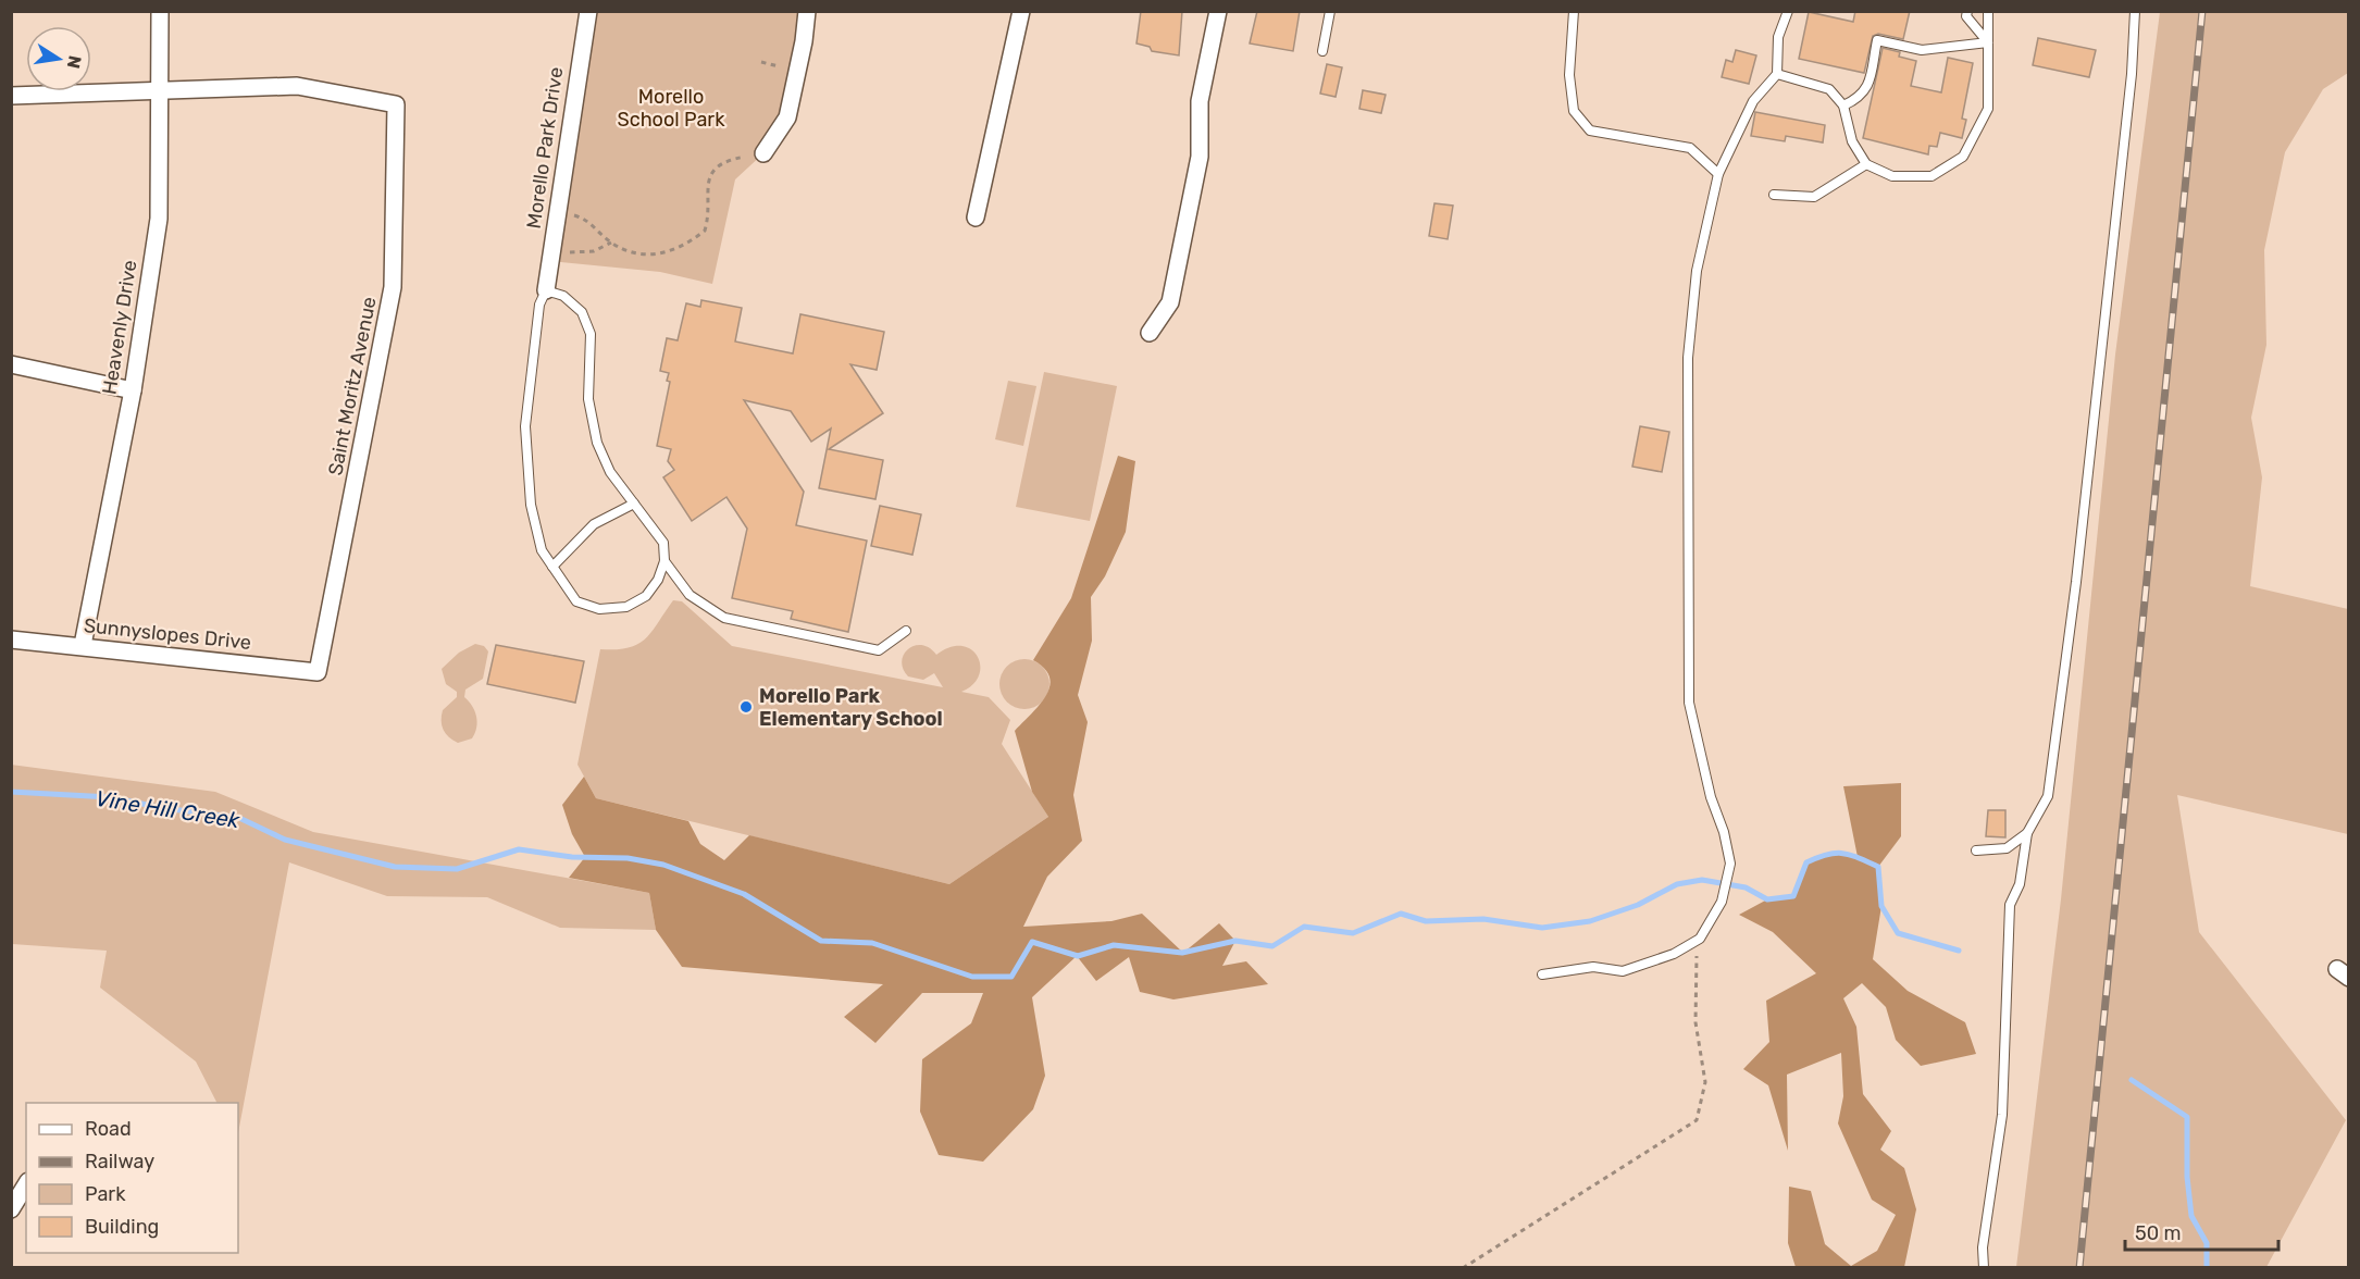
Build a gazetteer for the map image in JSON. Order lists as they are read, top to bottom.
{
  "streets": {
    "street": [
      "Morello Park Drive",
      "Heavenly Drive",
      "Saint Moritz Avenue",
      "Sunnyslopes Drive"
    ]
  },
  "crossings": [
    ["Heavenly Drive", "Saint Moritz Avenue"],
    ["Heavenly Drive", "Sunnyslopes Drive"],
    ["Saint Moritz Avenue", "Sunnyslopes Drive"]
  ],
  "water": ["Vine Hill Creek"],
  "parks": ["Morello School Park"],
  "places": ["Morello Park Elementary School"],
  "legend": [
    "Road",
    "Railway",
    "Park",
    "Building"
  ],
  "scale_bar": "50 m",
  "north": "right"
}
